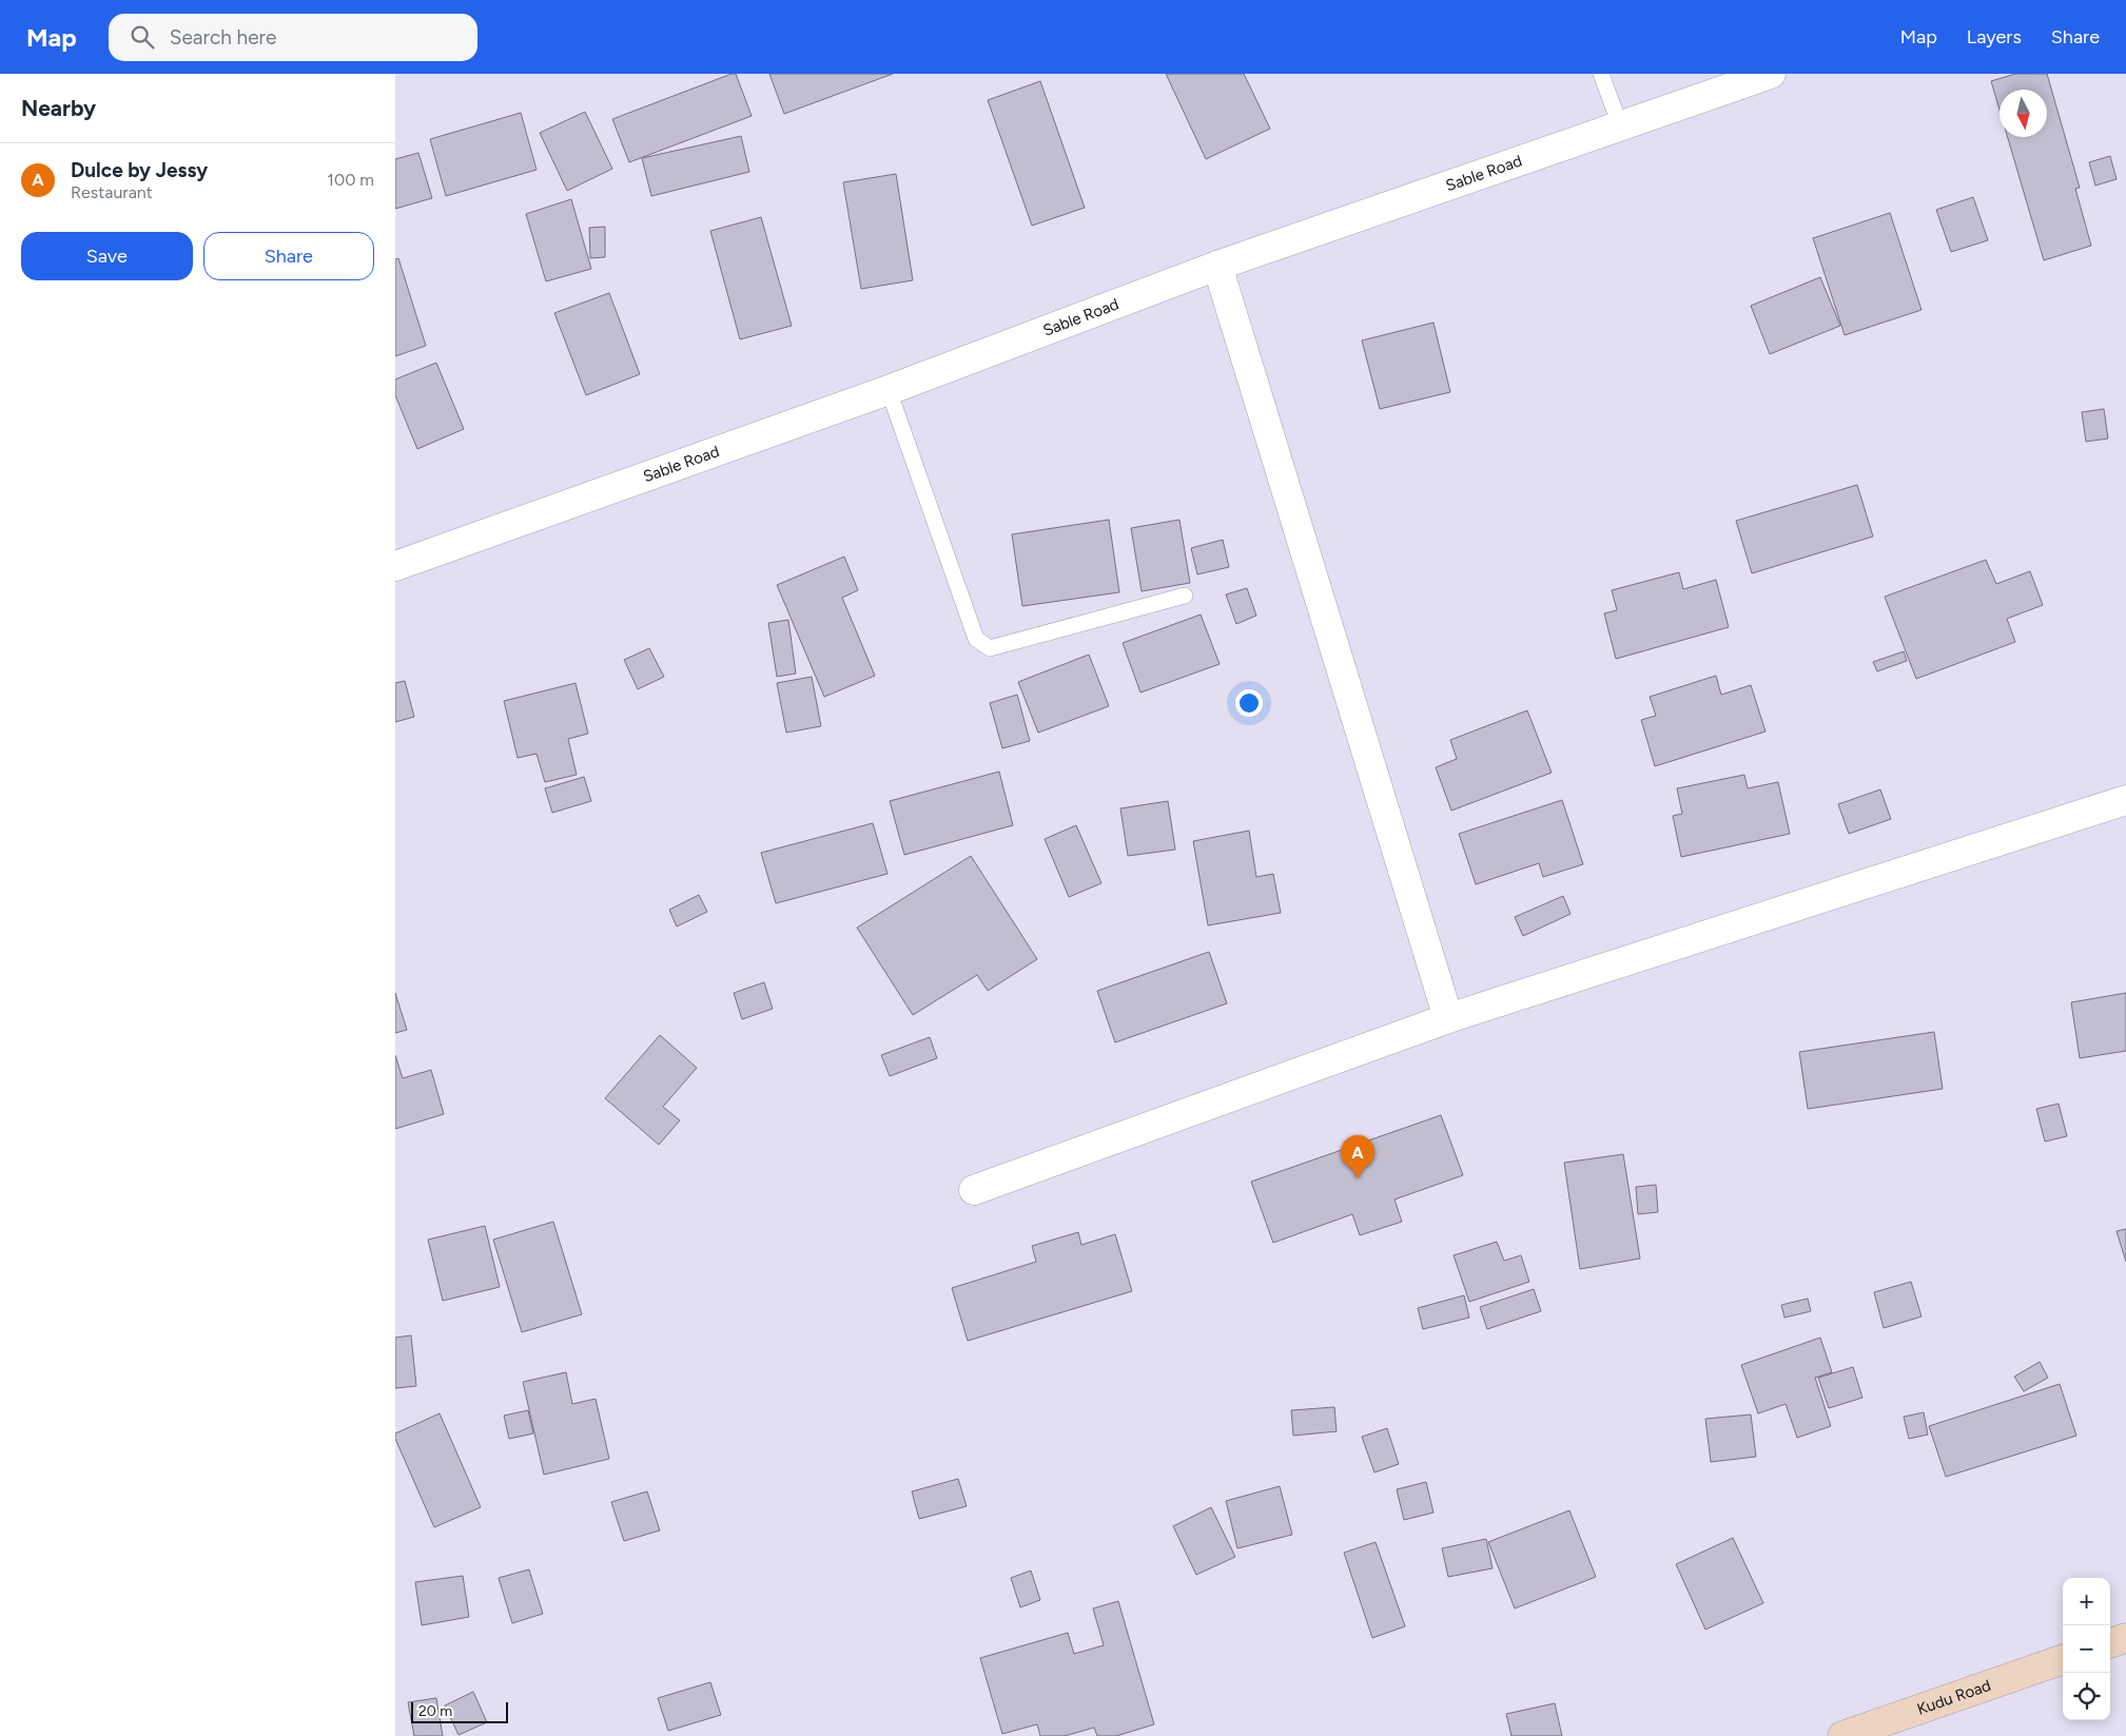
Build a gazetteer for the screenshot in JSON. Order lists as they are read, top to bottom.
{
  "streets": {
    "street": ["Sable Road", "Kudu Road"]
  },
  "scale_bar": "20 m",
  "north": "bottom",
  "page": {
    "header": "Map",
    "search": "Search here",
    "nav": ["Map", "Layers", "Share"],
    "heading": "Nearby",
    "list": [
      {
        "mark": "A",
        "name": "Dulce by Jessy",
        "note": "Restaurant",
        "value": "100 m"
      }
    ],
    "buttons": ["Save", "Share"],
    "pins": "A",
    "map_buttons": ["+", "−"],
    "scale": "20 m"
  }
}
